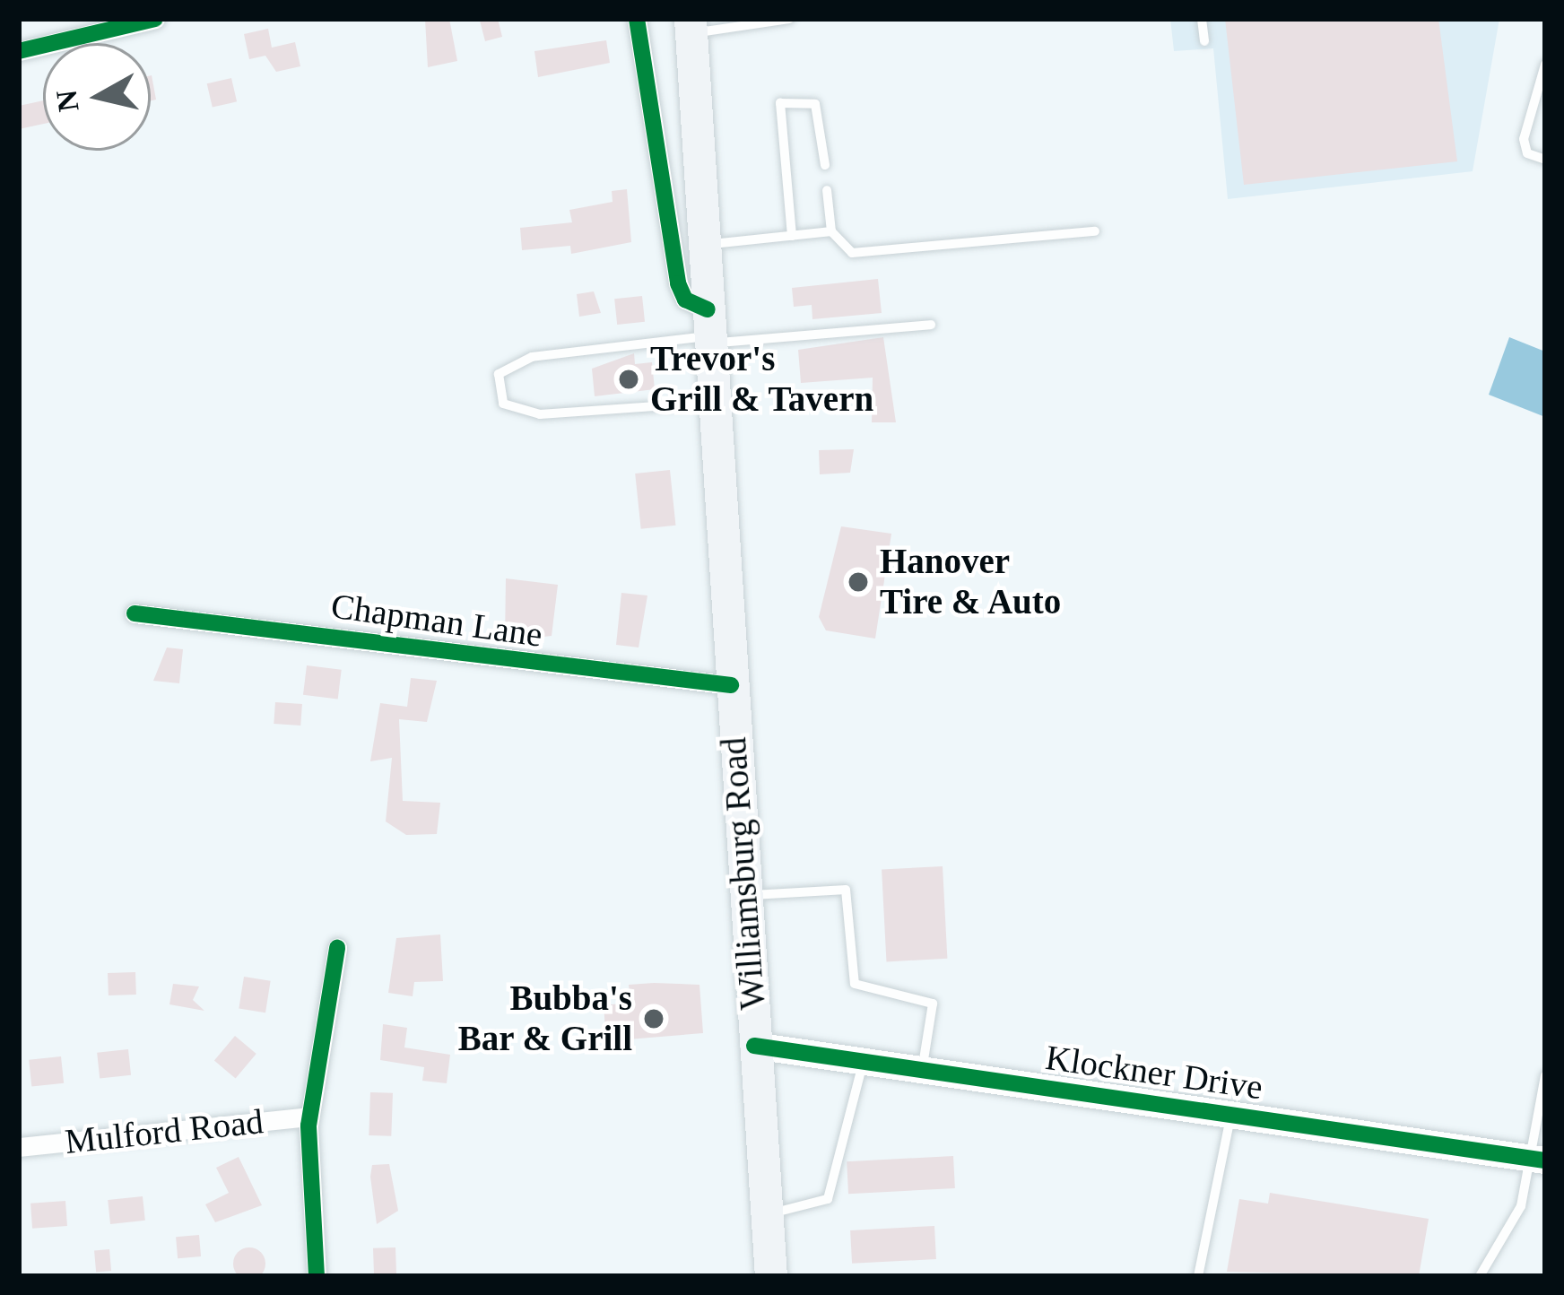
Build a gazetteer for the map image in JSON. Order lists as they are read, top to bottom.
{
  "streets": {
    "main road": ["Williamsburg Road"],
    "street": ["Chapman Lane", "Klockner Drive", "Mulford Road"]
  },
  "crossings": [
    ["Chapman Lane", "Williamsburg Road"],
    ["Williamsburg Road", "Klockner Drive"]
  ],
  "places": ["Trevor's Grill & Tavern", "Hanover Tire & Auto", "Bubba's Bar & Grill"],
  "north": "left"
}
